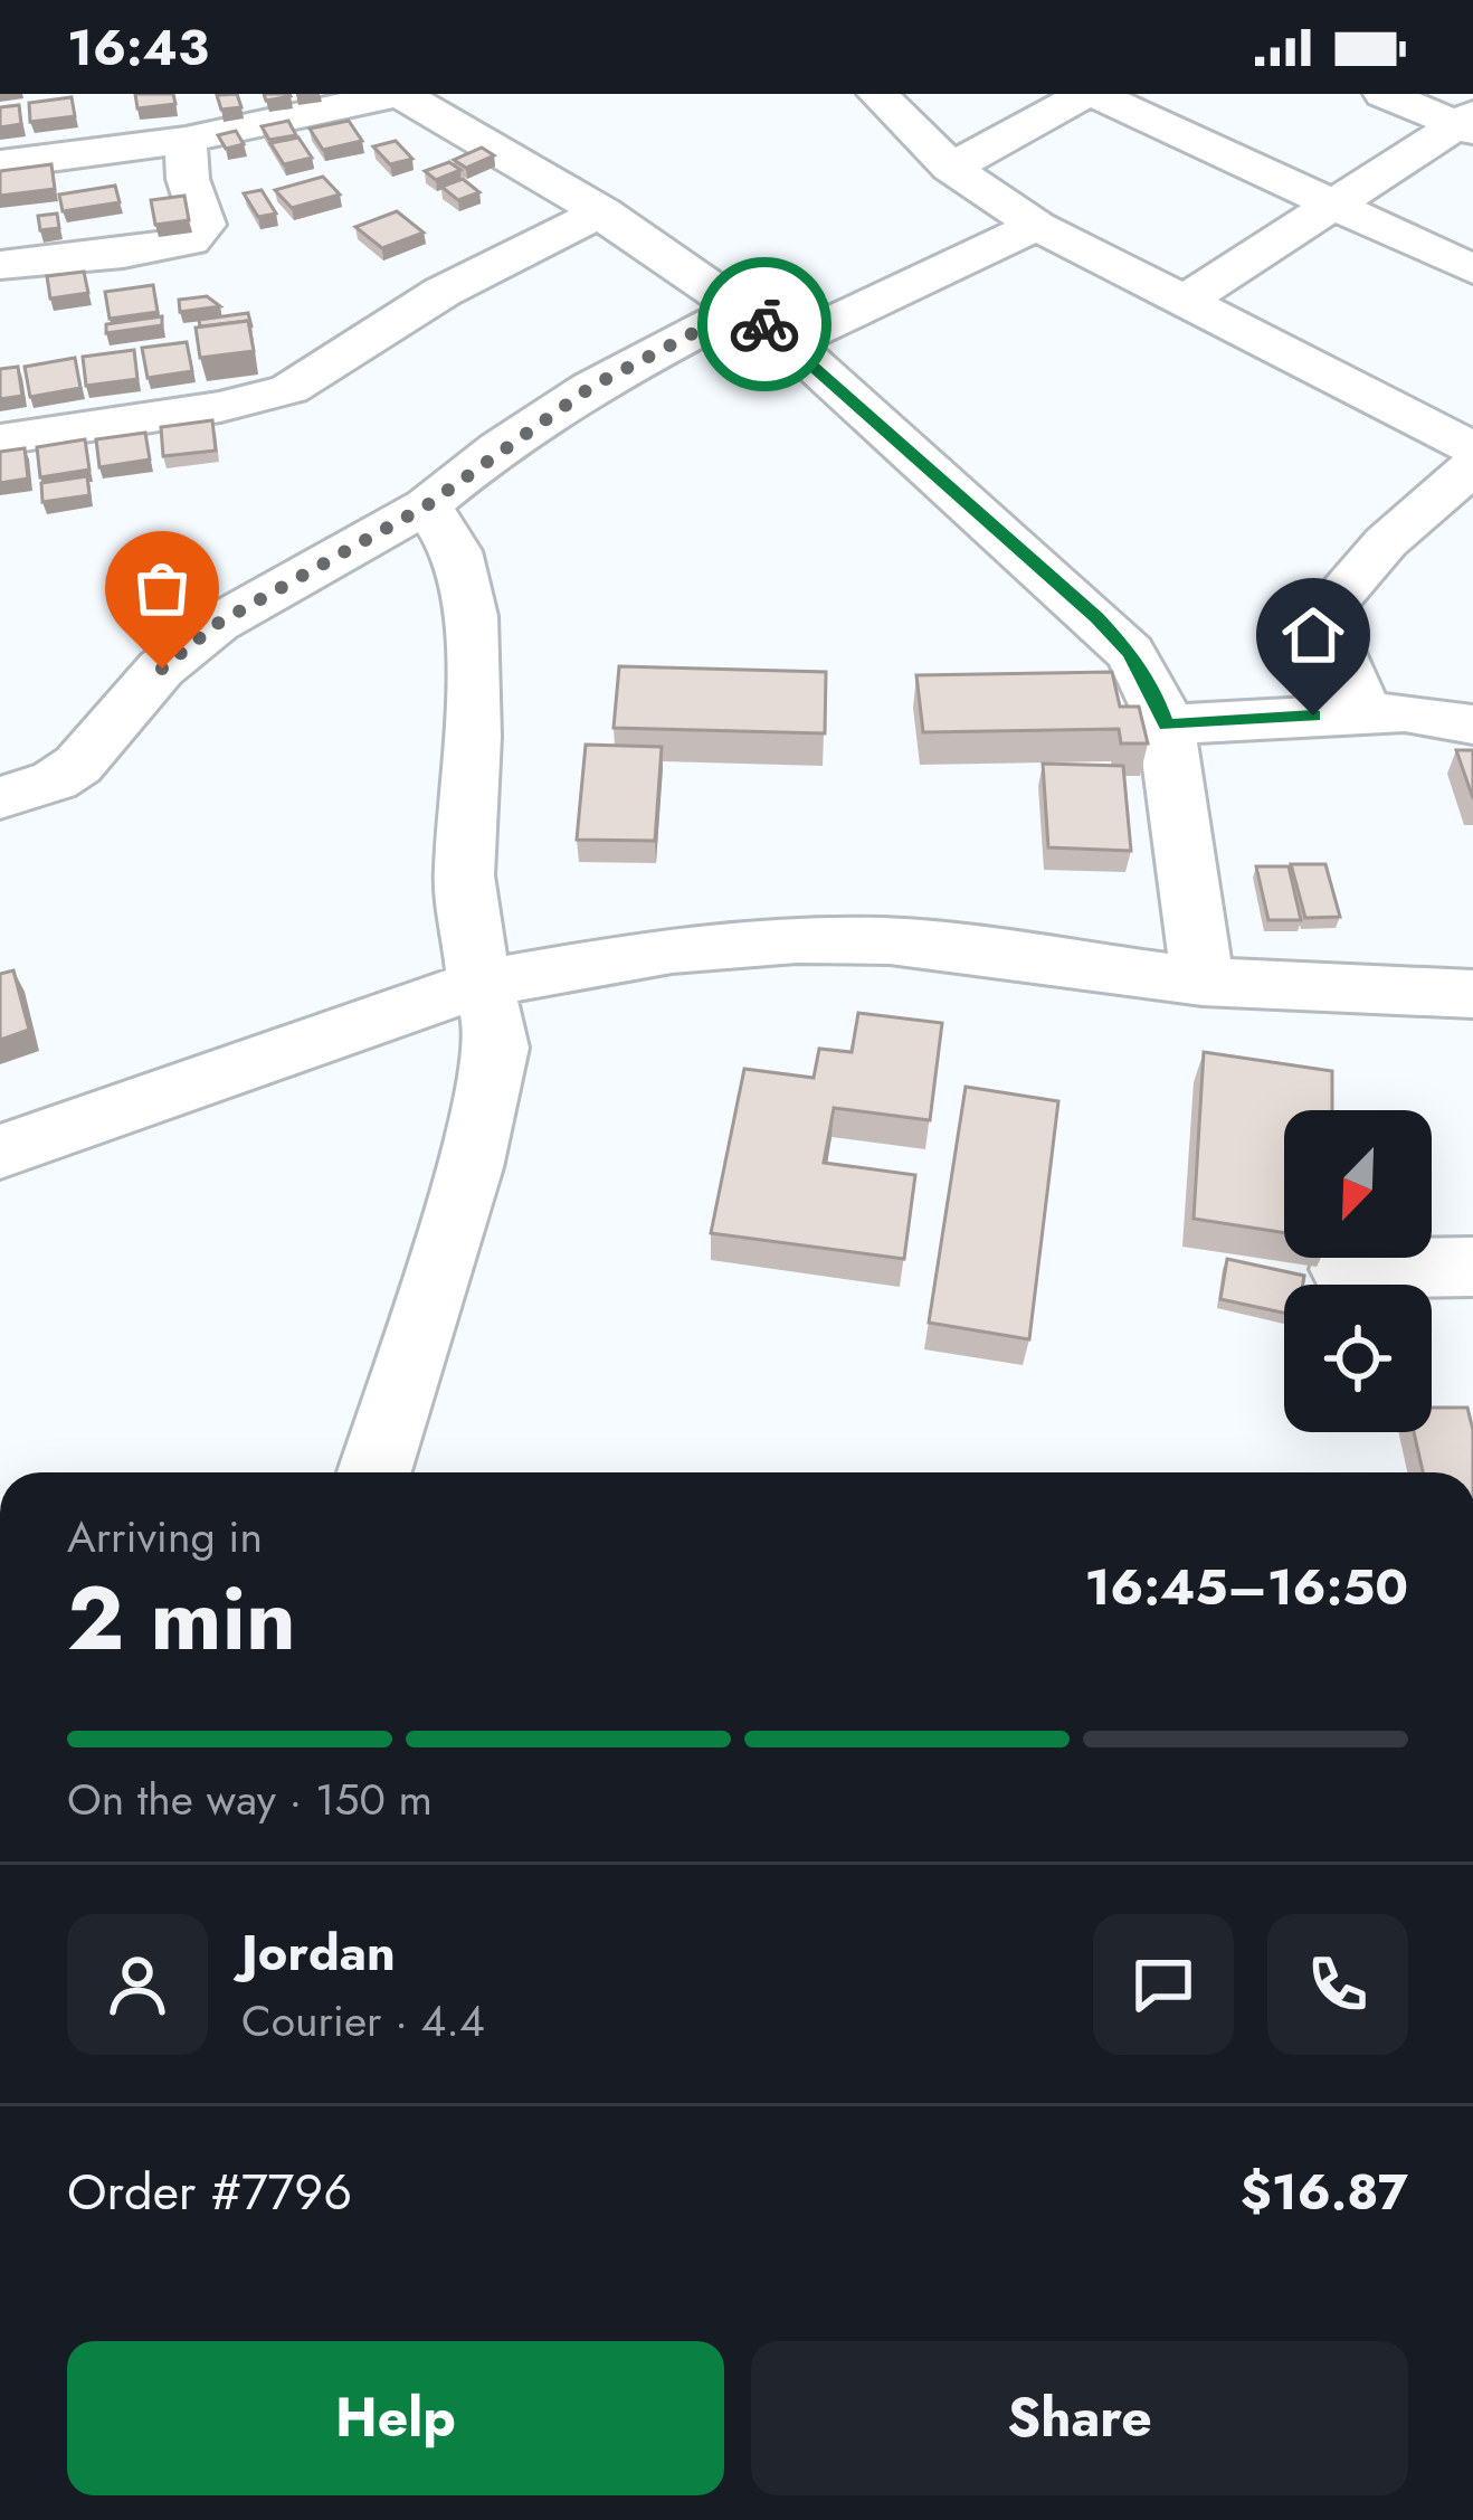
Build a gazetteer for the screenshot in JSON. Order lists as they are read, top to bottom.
{
  "north": "bottom left",
  "page": {
    "status": "16:43",
    "heading": ["2 min", "Arriving in", "16:45–16:50"],
    "panel": [
      "Jordan",
      "Courier · 4.4",
      "Order #7796",
      "$16.87"
    ],
    "bar": "On the way · 150 m",
    "buttons": ["Help", "Share"]
  }
}
